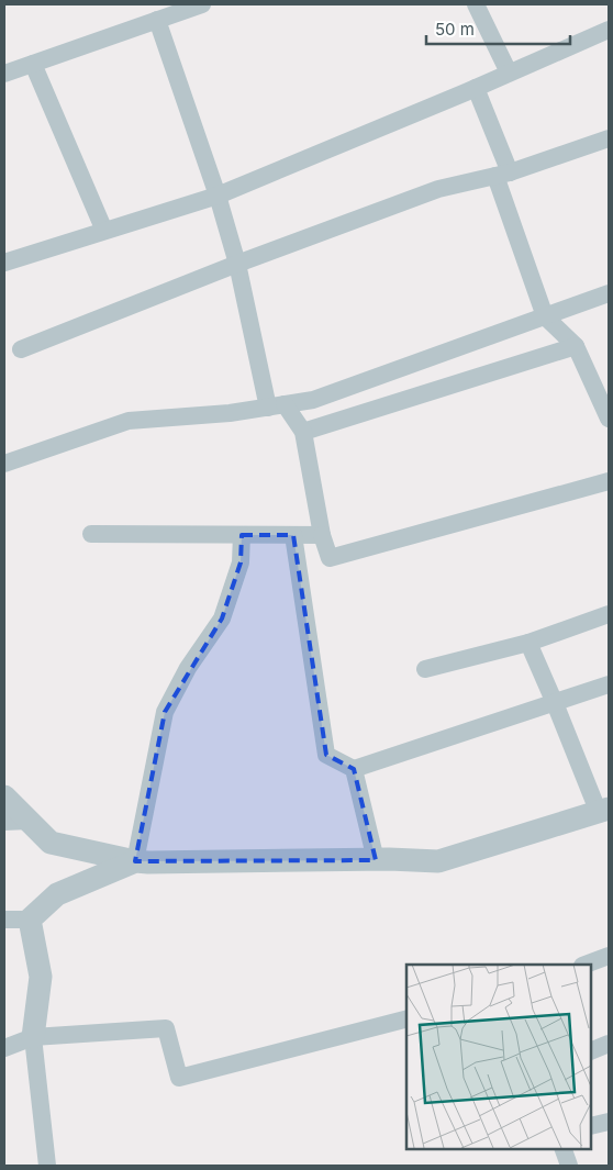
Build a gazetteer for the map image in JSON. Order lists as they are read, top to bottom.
{
  "scale_bar": "50 m"
}
